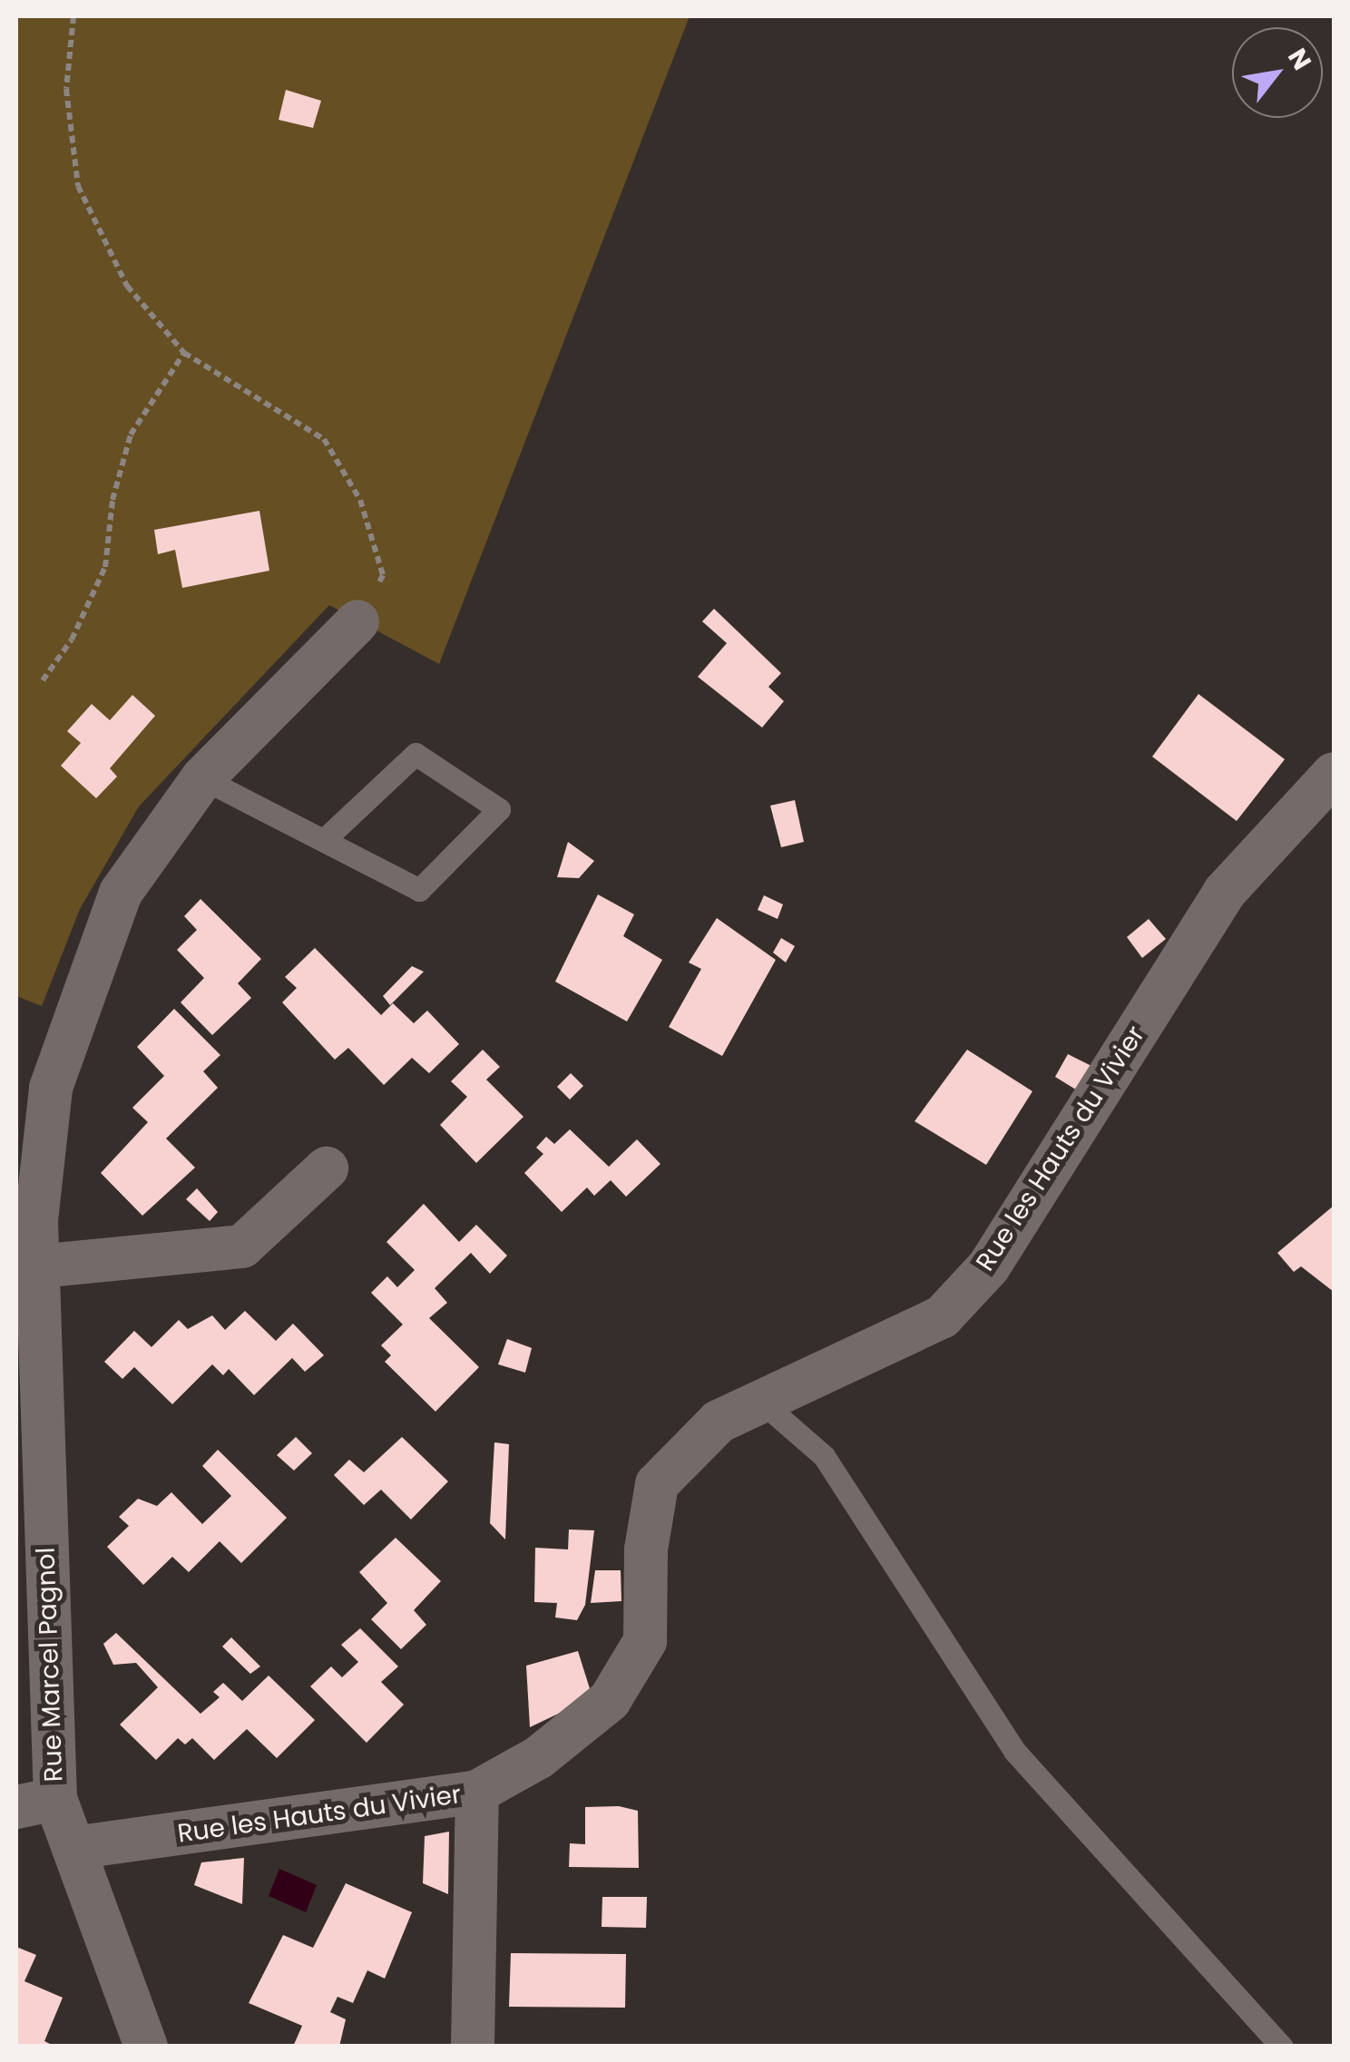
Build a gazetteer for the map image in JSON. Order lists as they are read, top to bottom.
{
  "streets": {
    "street": ["Rue les Hauts du Vivier", "Rue Marcel Pagnol"]
  },
  "crossings": [
    ["Rue les Hauts du Vivier", "Rue Marcel Pagnol"]
  ],
  "north": "top right"
}
